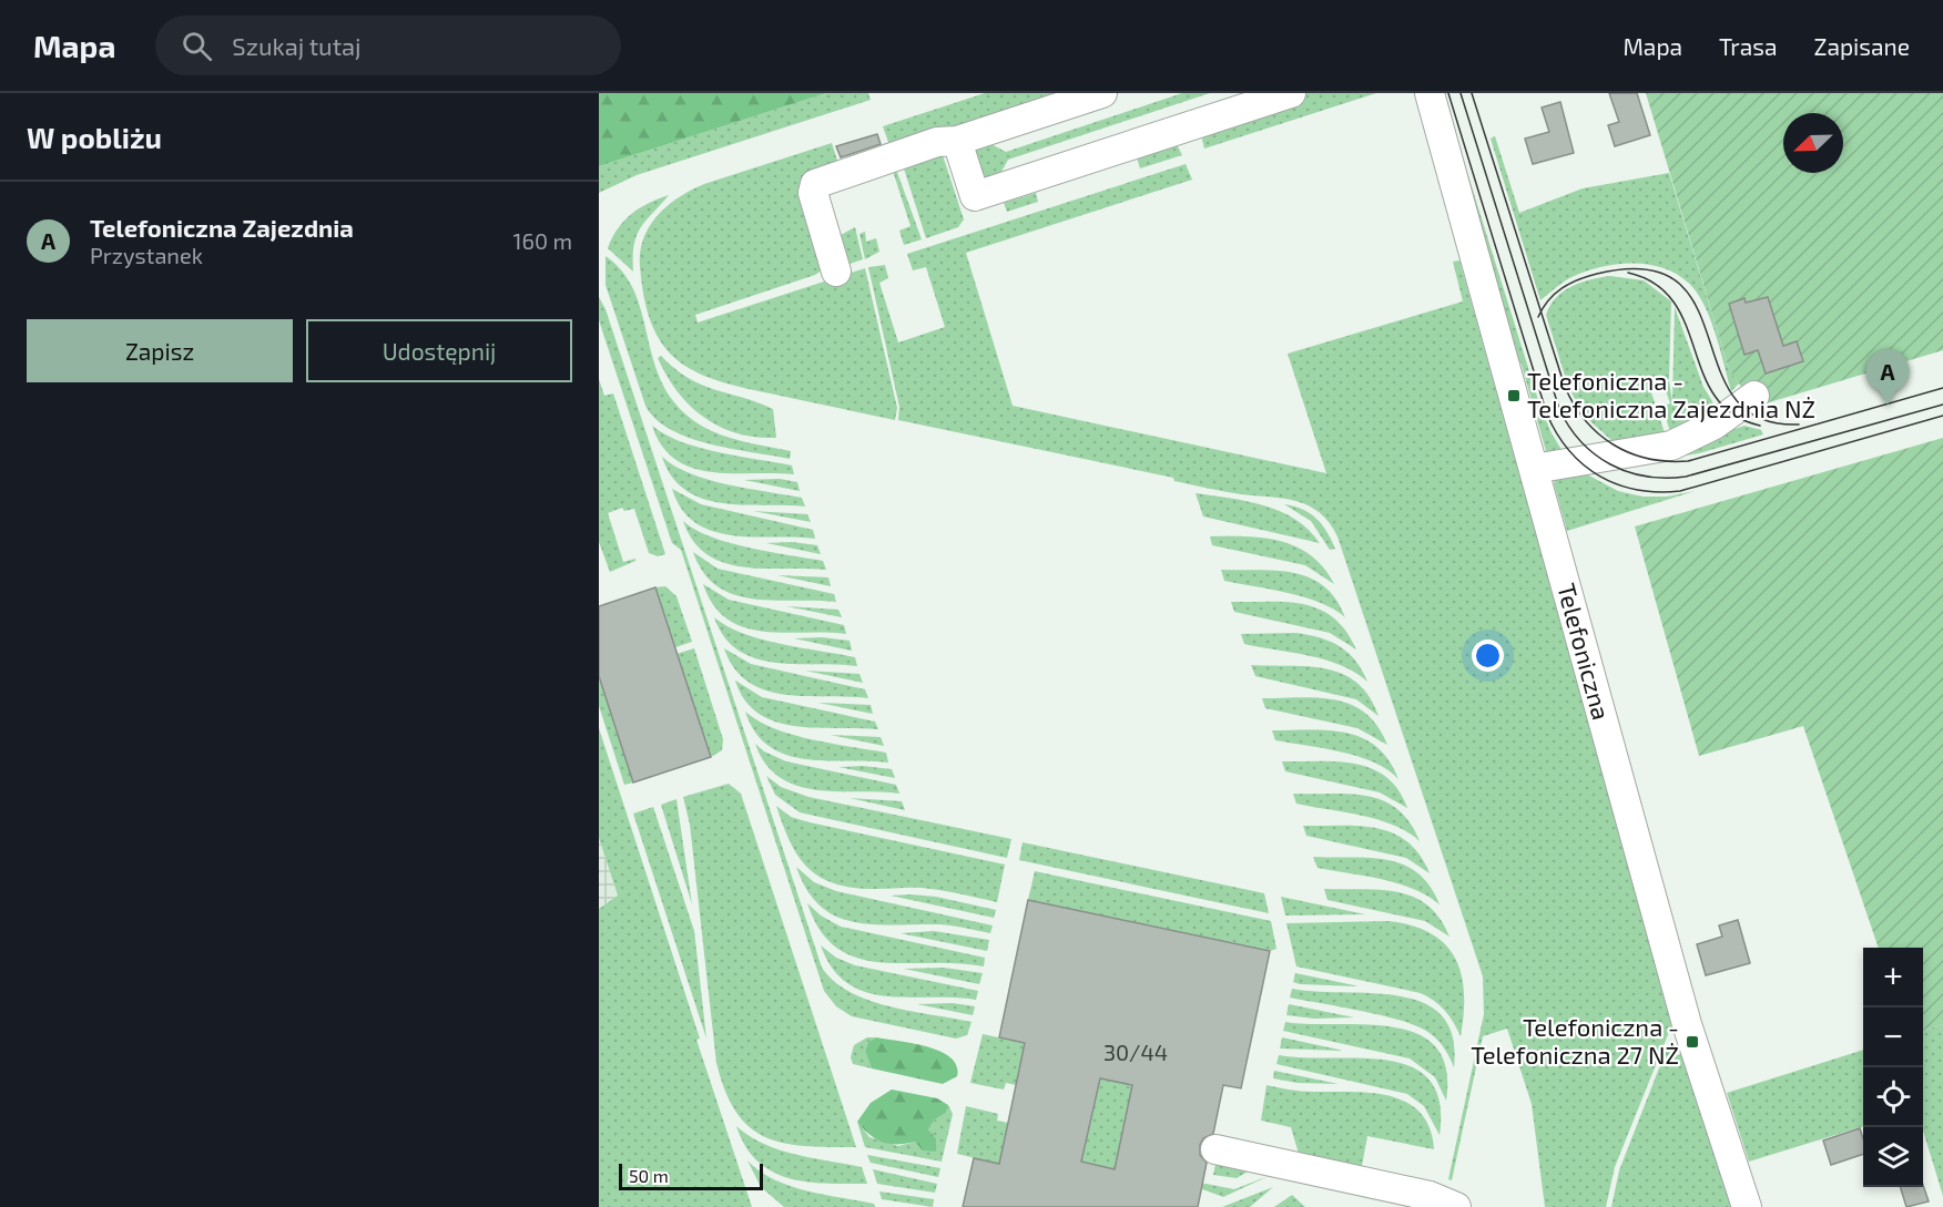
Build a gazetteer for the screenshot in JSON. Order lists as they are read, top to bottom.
{
  "streets": {
    "street": ["Telefoniczna"]
  },
  "places": {
    "transit": ["Telefoniczna - Telefoniczna Zajezdnia NŻ", "Telefoniczna - Telefoniczna 27 NŻ"]
  },
  "house_numbers": ["30/44"],
  "scale_bar": "50 m",
  "north": "bottom left",
  "page": {
    "header": "Mapa",
    "search": "Szukaj tutaj",
    "nav": ["Mapa", "Trasa", "Zapisane"],
    "heading": "W pobliżu",
    "list": [
      {
        "mark": "A",
        "name": "Telefoniczna Zajezdnia",
        "note": "Przystanek",
        "value": "160 m"
      }
    ],
    "buttons": ["Zapisz", "Udostępnij"],
    "pins": "A",
    "map_buttons": ["+", "−"],
    "scale": "50 m"
  }
}
